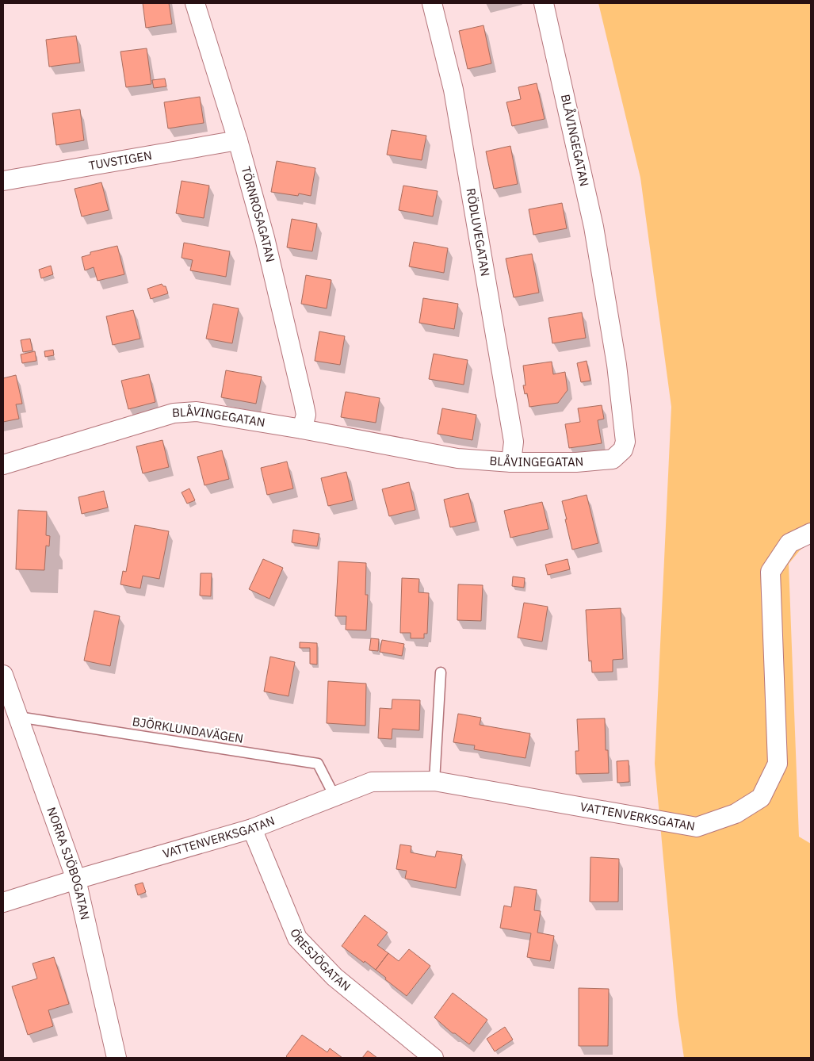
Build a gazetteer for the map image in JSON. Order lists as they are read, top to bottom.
{
  "streets": {
    "street": [
      "BLÅVINGEGATAN",
      "TUVSTIGEN",
      "TÖRNROSAGATAN",
      "RÖDLUVEGATAN",
      "VATTENVERKSGATAN",
      "NORRA SJÖBOGATAN",
      "ÖRESJÖGATAN"
    ],
    "lane": ["BJÖRKLUNDAVÄGEN"]
  },
  "crossings": [
    ["BLÅVINGEGATAN", "TÖRNROSAGATAN"],
    ["BLÅVINGEGATAN", "RÖDLUVEGATAN"],
    ["TUVSTIGEN", "TÖRNROSAGATAN"],
    ["BJÖRKLUNDAVÄGEN", "VATTENVERKSGATAN"],
    ["BJÖRKLUNDAVÄGEN", "NORRA SJÖBOGATAN"],
    ["VATTENVERKSGATAN", "NORRA SJÖBOGATAN"],
    ["VATTENVERKSGATAN", "ÖRESJÖGATAN"]
  ]
}
